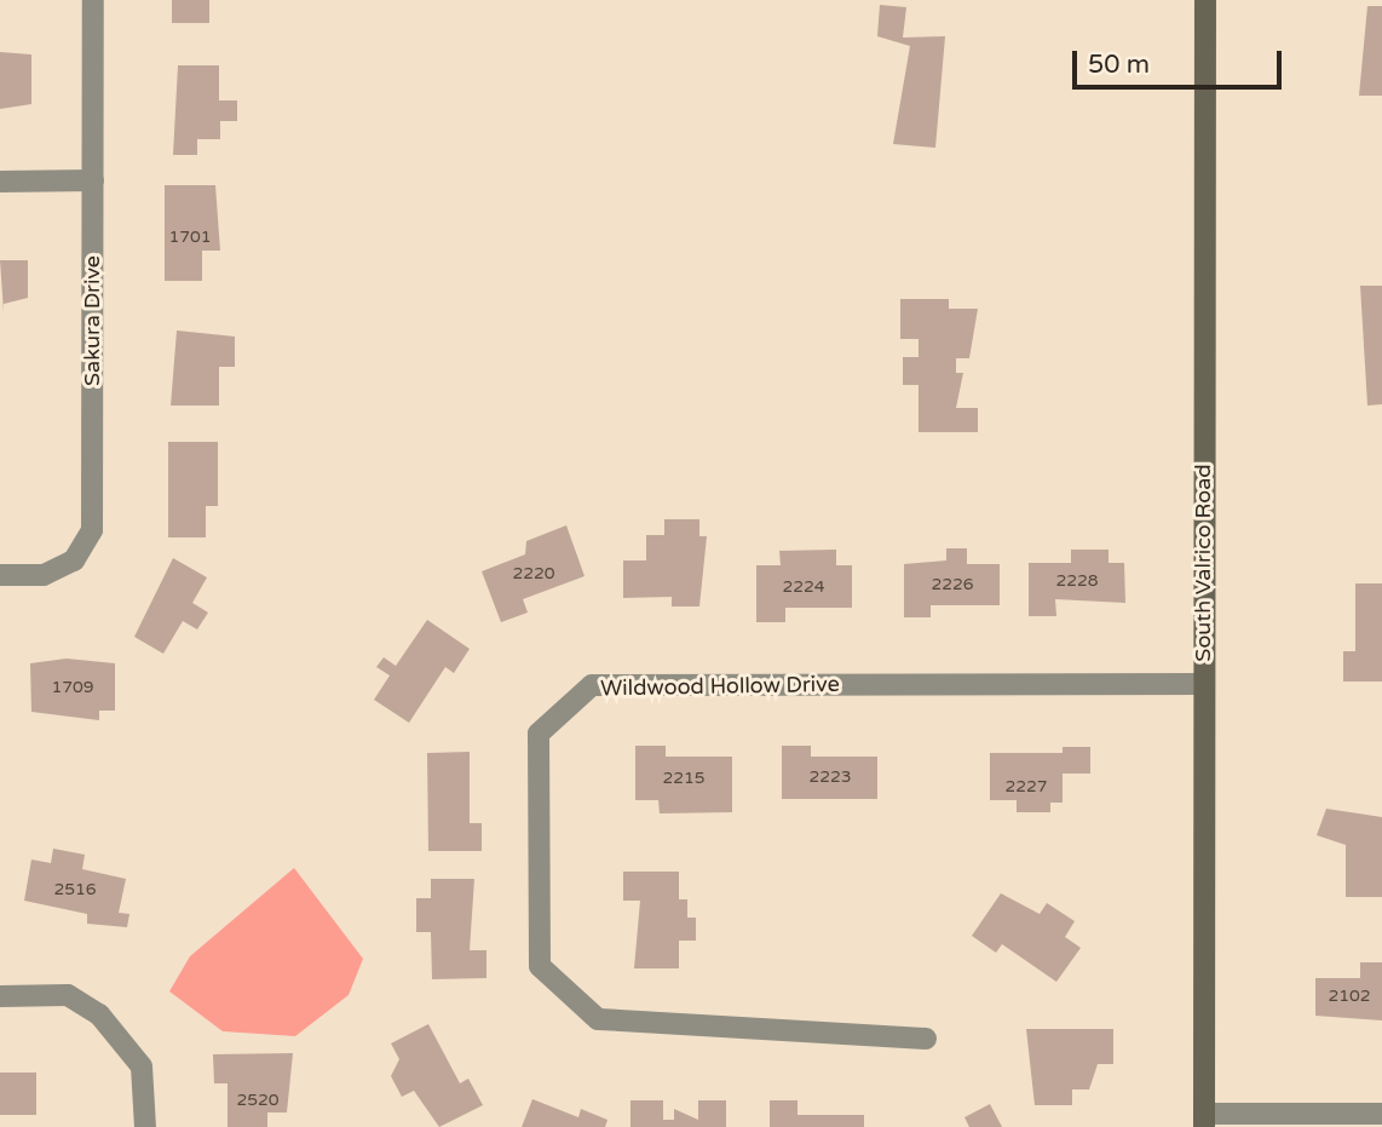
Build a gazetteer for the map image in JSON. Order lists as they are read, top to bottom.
{
  "streets": {
    "street": ["Sakura Drive", "South Valrico Road", "Wildwood Hollow Drive"]
  },
  "crossings": [
    ["South Valrico Road", "Wildwood Hollow Drive"]
  ],
  "house_numbers": [
    "1701",
    "2220",
    "2228",
    "2226",
    "2224",
    "1709",
    "2223",
    "2215",
    "2227",
    "2516",
    "2102",
    "2520"
  ],
  "scale_bar": "50 m"
}
